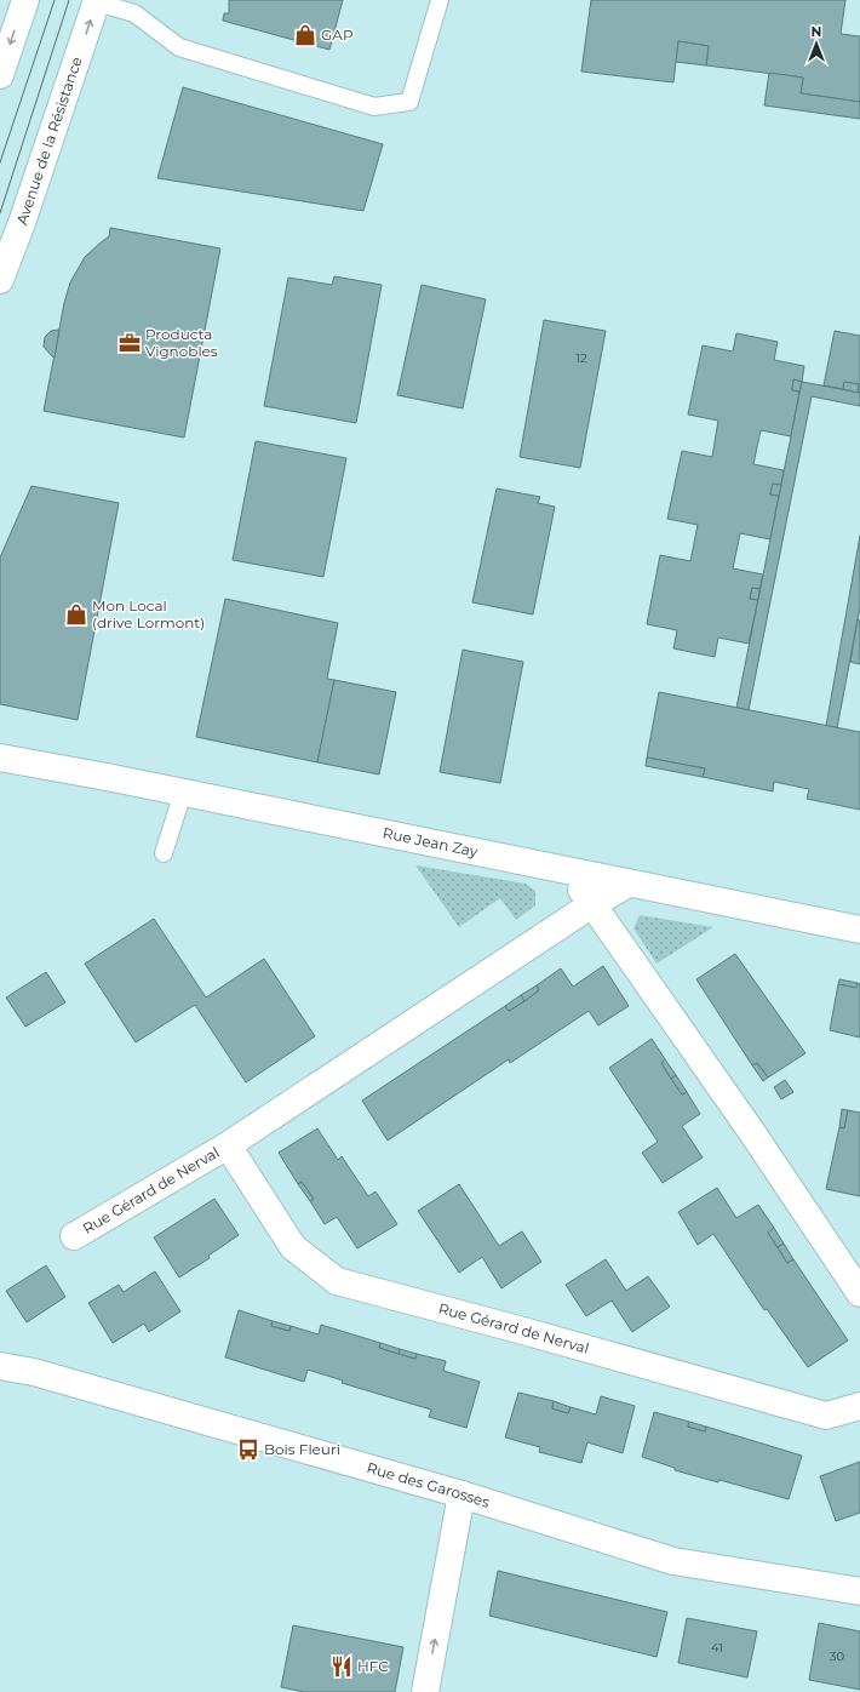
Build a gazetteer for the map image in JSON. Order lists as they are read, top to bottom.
{
  "streets": {
    "street": [
      "Avenue de la Résistance",
      "Rue Jean Zay",
      "Rue Gérard de Nerval",
      "Rue des Garosses"
    ]
  },
  "crossings": [
    ["Rue Jean Zay", "Rue Gérard de Nerval"]
  ],
  "one_way": ["Avenue de la Résistance"],
  "places": {
    "shop": ["GAP", "Mon Local (drive Lormont)"],
    "office": ["Producta Vignobles"],
    "bus stop": ["Bois Fleuri"],
    "restaurant": ["HFC"]
  },
  "house_numbers": ["12", "41", "30"],
  "north": "top"
}
